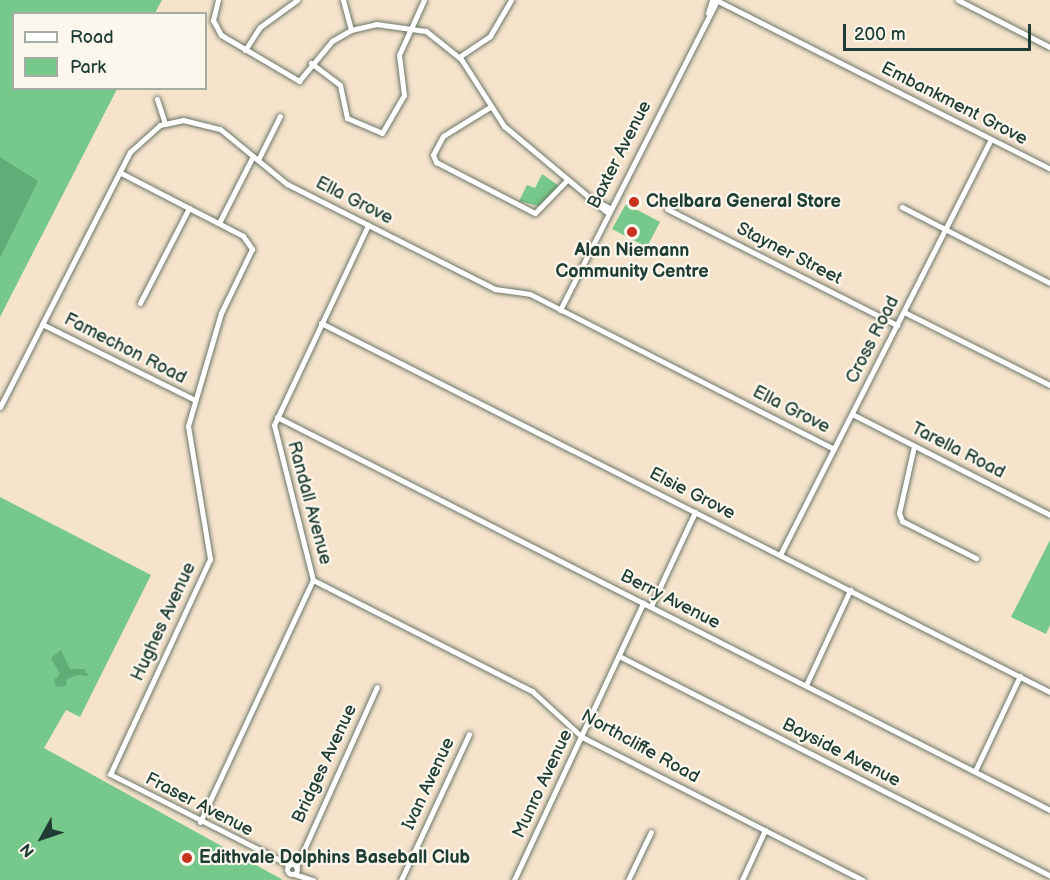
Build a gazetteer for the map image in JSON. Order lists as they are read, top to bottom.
{
  "streets": {
    "street": [
      "Embankment Grove",
      "Baxter Avenue",
      "Ella Grove",
      "Stayner Street",
      "Cross Road",
      "Famechon Road",
      "Tarella Road",
      "Elsie Grove",
      "Randall Avenue",
      "Berry Avenue",
      "Hughes Avenue",
      "Northcliffe Road",
      "Bayside Avenue",
      "Bridges Avenue",
      "Ivan Avenue",
      "Munro Avenue",
      "Fraser Avenue"
    ]
  },
  "crossings": [
    ["Embankment Grove", "Baxter Avenue"],
    ["Embankment Grove", "Cross Road"],
    ["Baxter Avenue", "Ella Grove"],
    ["Ella Grove", "Cross Road"],
    ["Ella Grove", "Randall Avenue"],
    ["Stayner Street", "Cross Road"],
    ["Cross Road", "Tarella Road"],
    ["Cross Road", "Elsie Grove"],
    ["Famechon Road", "Hughes Avenue"],
    ["Elsie Grove", "Randall Avenue"],
    ["Randall Avenue", "Berry Avenue"],
    ["Randall Avenue", "Northcliffe Road"],
    ["Randall Avenue", "Fraser Avenue"],
    ["Berry Avenue", "Munro Avenue"],
    ["Hughes Avenue", "Fraser Avenue"],
    ["Northcliffe Road", "Munro Avenue"],
    ["Bayside Avenue", "Munro Avenue"],
    ["Bridges Avenue", "Fraser Avenue"]
  ],
  "places": ["Chelbara General Store", "Alan Niemann Community Centre", "Edithvale Dolphins Baseball Club"],
  "legend": ["Road", "Park"],
  "scale_bar": "200 m",
  "north": "bottom left"
}
